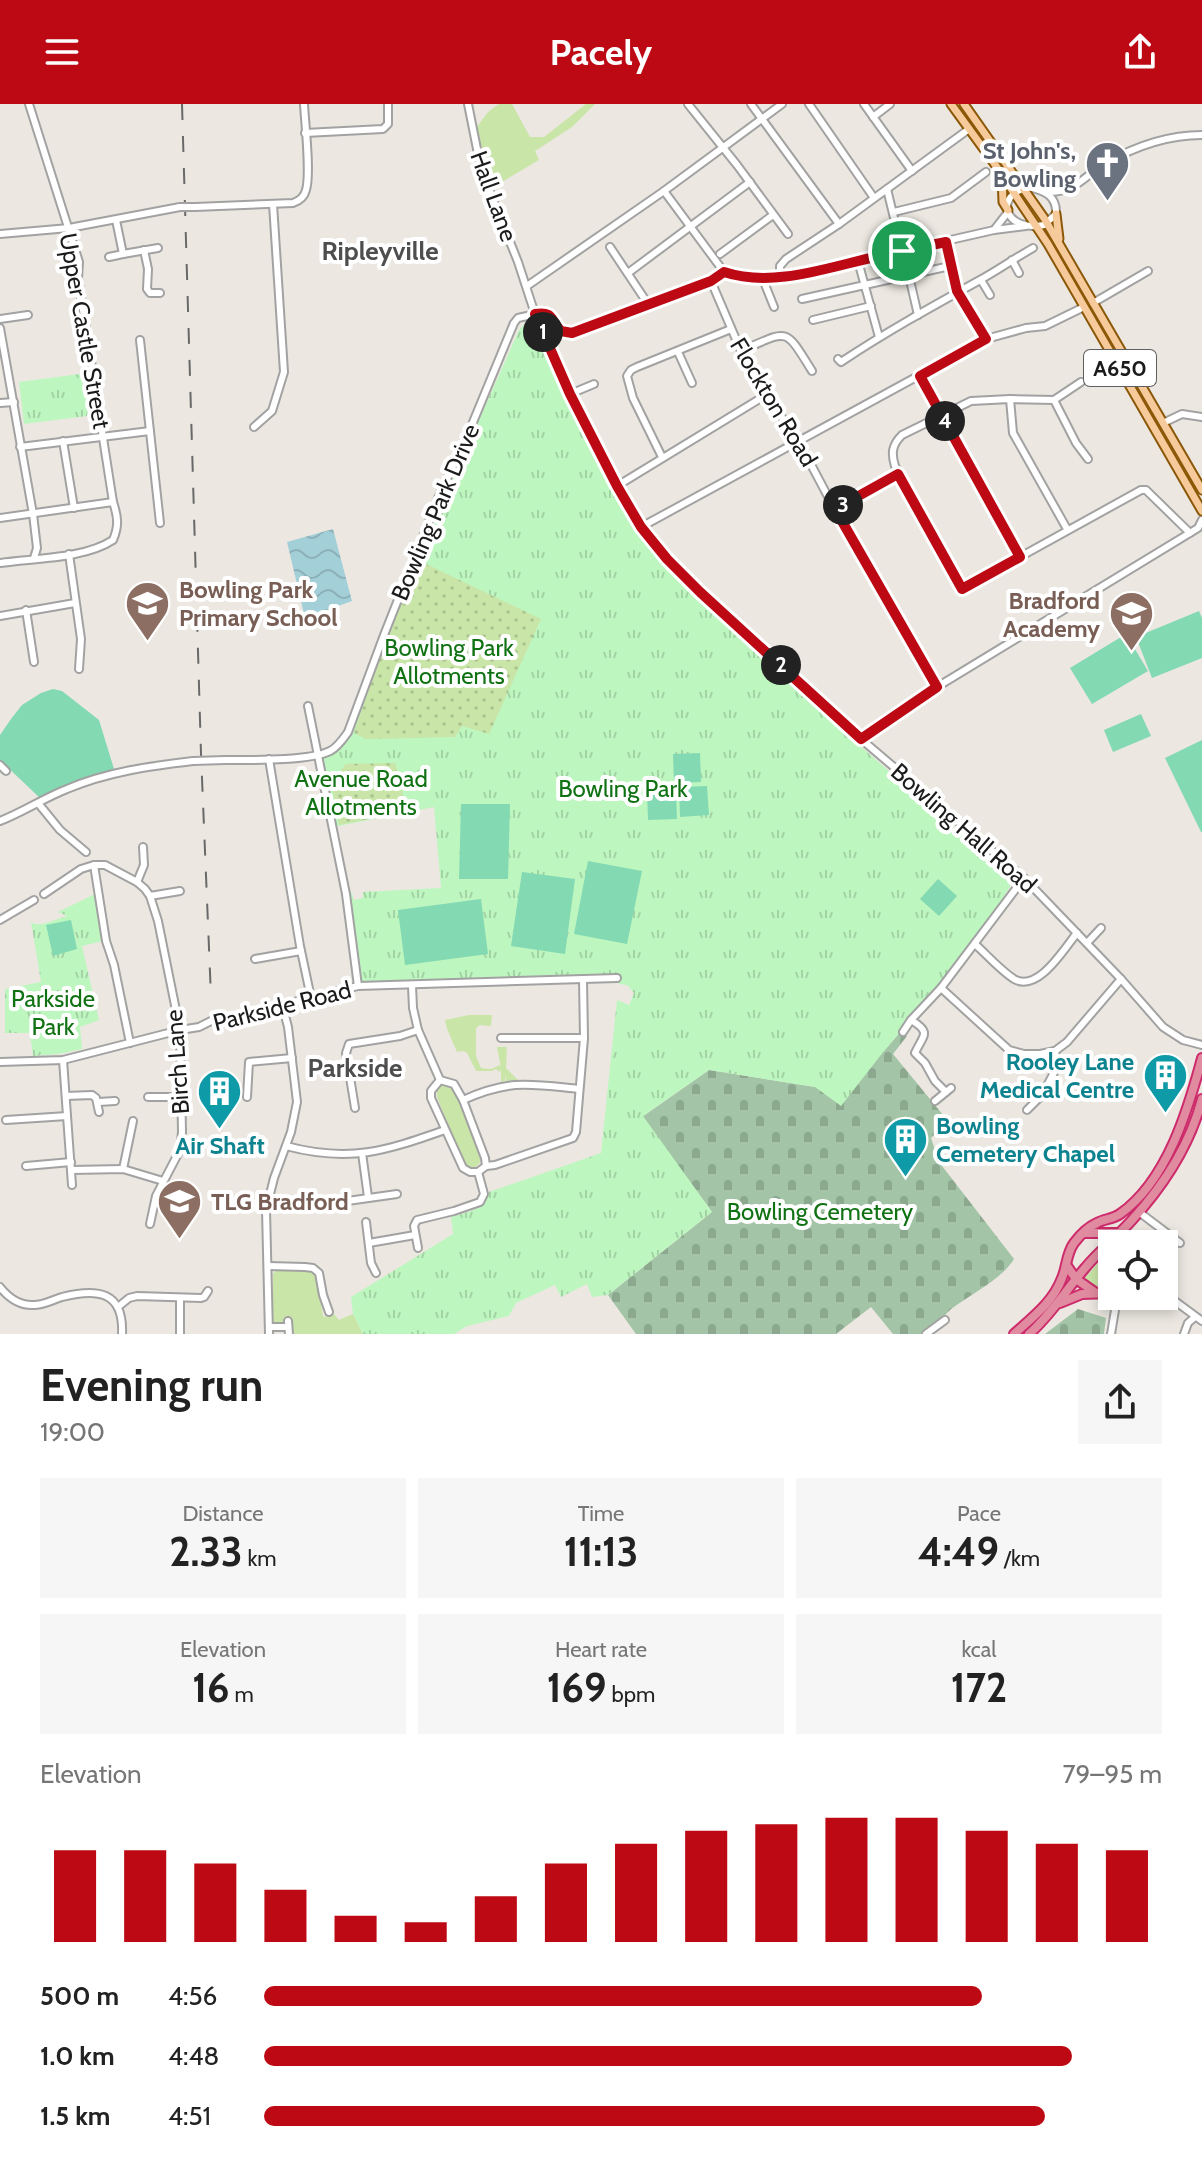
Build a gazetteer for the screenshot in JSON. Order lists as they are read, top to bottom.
{
  "streets": {
    "main road": ["A650"],
    "street": [
      "Hall Lane",
      "Upper Castle Street",
      "Flockton Road",
      "Bowling Park Drive",
      "Bowling Hall Road",
      "Parkside Road",
      "Birch Lane"
    ]
  },
  "crossings": [
    ["Hall Lane", "Bowling Hall Road"],
    ["Bowling Park Drive", "Bowling Hall Road"],
    ["Parkside Road", "Birch Lane"]
  ],
  "districts": ["Ripleyville", "Parkside"],
  "parks": [
    "Bowling Park Allotments",
    "Avenue Road Allotments",
    "Bowling Park",
    "Parkside Park",
    "Bowling Cemetery"
  ],
  "places": {
    "church": ["St John's, Bowling"],
    "school or university": ["Bowling Park Primary School", "Bradford Academy", "TLG Bradford"],
    "building": ["Rooley Lane Medical Centre", "Air Shaft", "Bowling Cemetery Chapel"]
  },
  "page": {
    "header": "Pacely",
    "pins": [
      "1",
      "4",
      "3",
      "2"
    ],
    "heading": ["Evening run", "19:00"],
    "stats": [
      ["Distance", "2.33 km"],
      ["Time", "11:13"],
      ["Pace", "4:49 /km"],
      ["Elevation", "16 m"],
      ["Heart rate", "169 bpm"],
      ["kcal", "172"]
    ],
    "chart": ["Elevation", "79–95 m"],
    "list": [
      {
        "name": "500 m",
        "note": "4:56"
      },
      {
        "name": "1.0 km",
        "note": "4:48"
      },
      {
        "name": "1.5 km",
        "note": "4:51"
      }
    ]
  }
}
